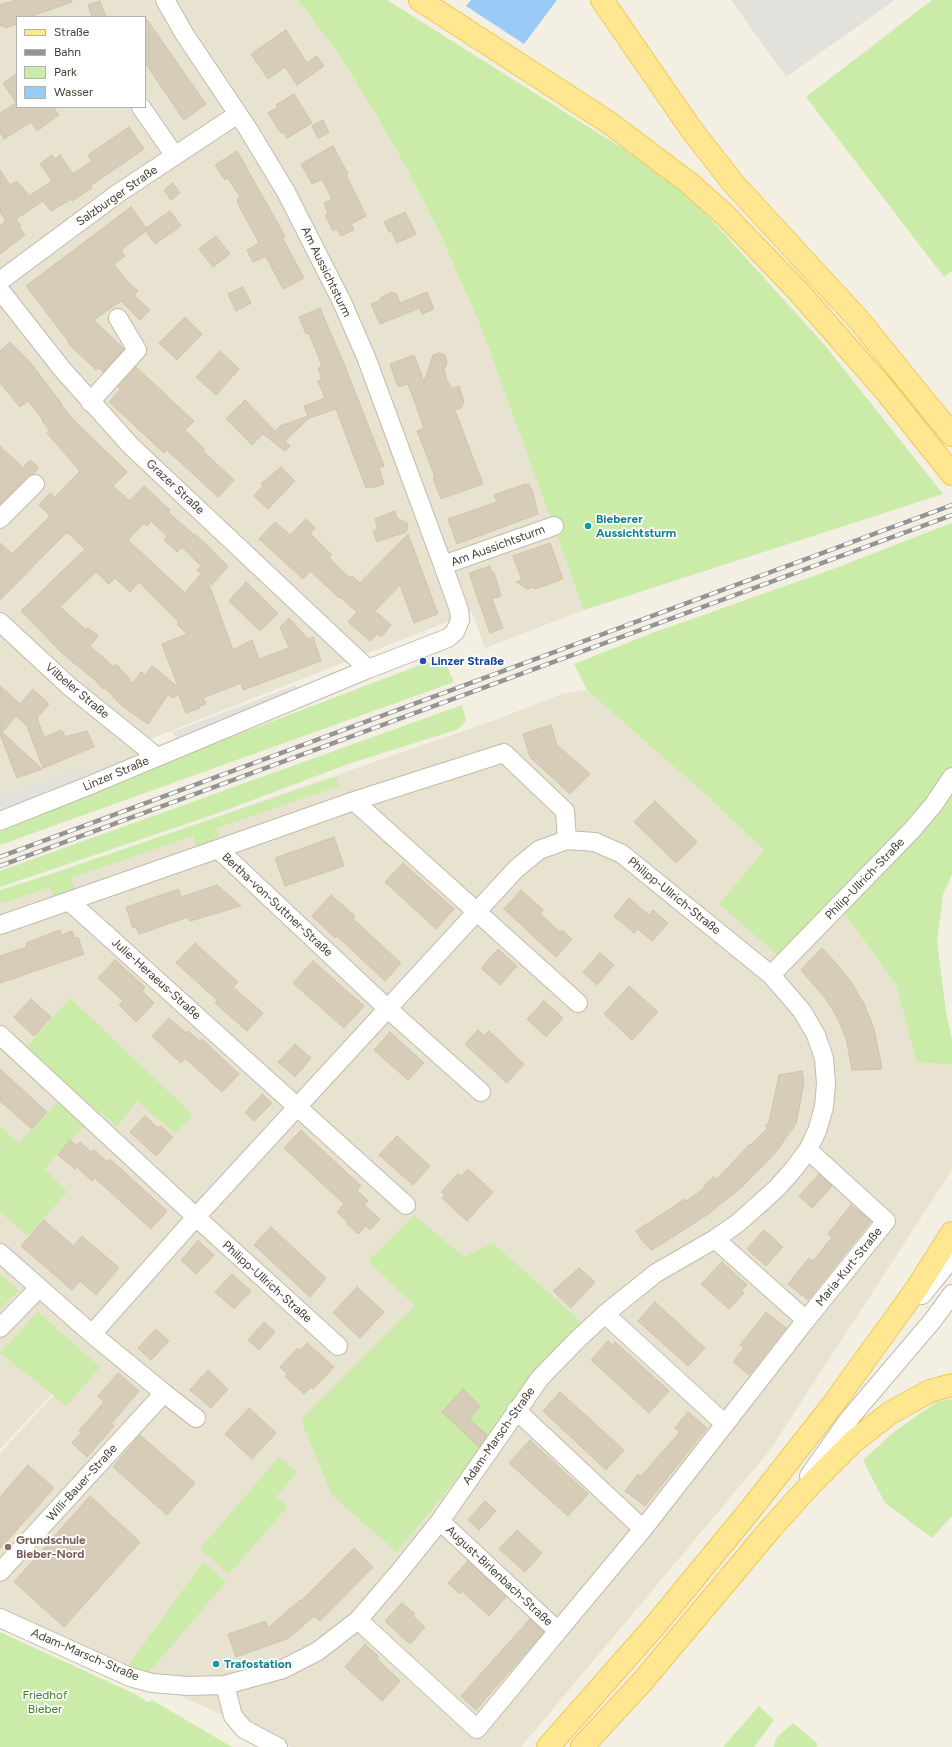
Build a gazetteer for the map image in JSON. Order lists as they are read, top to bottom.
{
  "streets": {
    "street": [
      "Salzburger Straße",
      "Am Aussichtsturm",
      "Grazer Straße",
      "Vilbeler Straße",
      "Linzer Straße",
      "Philip-Ullrich-Straße",
      "Philipp-Ullrich-Straße",
      "Bertha-von-Suttner-Straße",
      "Julie-Heraeus-Straße",
      "Maria-Kurt-Straße",
      "Adam-Marsch-Straße",
      "Willi-Bauer-Straße",
      "August-Birlenbach-Straße"
    ]
  },
  "crossings": [
    ["Salzburger Straße", "Am Aussichtsturm"],
    ["Am Aussichtsturm", "Linzer Straße"],
    ["Grazer Straße", "Linzer Straße"],
    ["Vilbeler Straße", "Linzer Straße"],
    ["Philip-Ullrich-Straße", "Philipp-Ullrich-Straße"],
    ["Philip-Ullrich-Straße", "Adam-Marsch-Straße"],
    ["Philipp-Ullrich-Straße", "Bertha-von-Suttner-Straße"],
    ["Philipp-Ullrich-Straße", "Julie-Heraeus-Straße"],
    ["Philipp-Ullrich-Straße", "Adam-Marsch-Straße"],
    ["Maria-Kurt-Straße", "Adam-Marsch-Straße"],
    ["Maria-Kurt-Straße", "August-Birlenbach-Straße"],
    ["Adam-Marsch-Straße", "August-Birlenbach-Straße"]
  ],
  "parks": ["Friedhof Bieber"],
  "places": [
    "Bieberer Aussichtsturm",
    "Linzer Straße",
    "Grundschule Bieber-Nord",
    "Trafostation"
  ],
  "legend": [
    "Straße",
    "Bahn",
    "Park",
    "Wasser"
  ]
}
